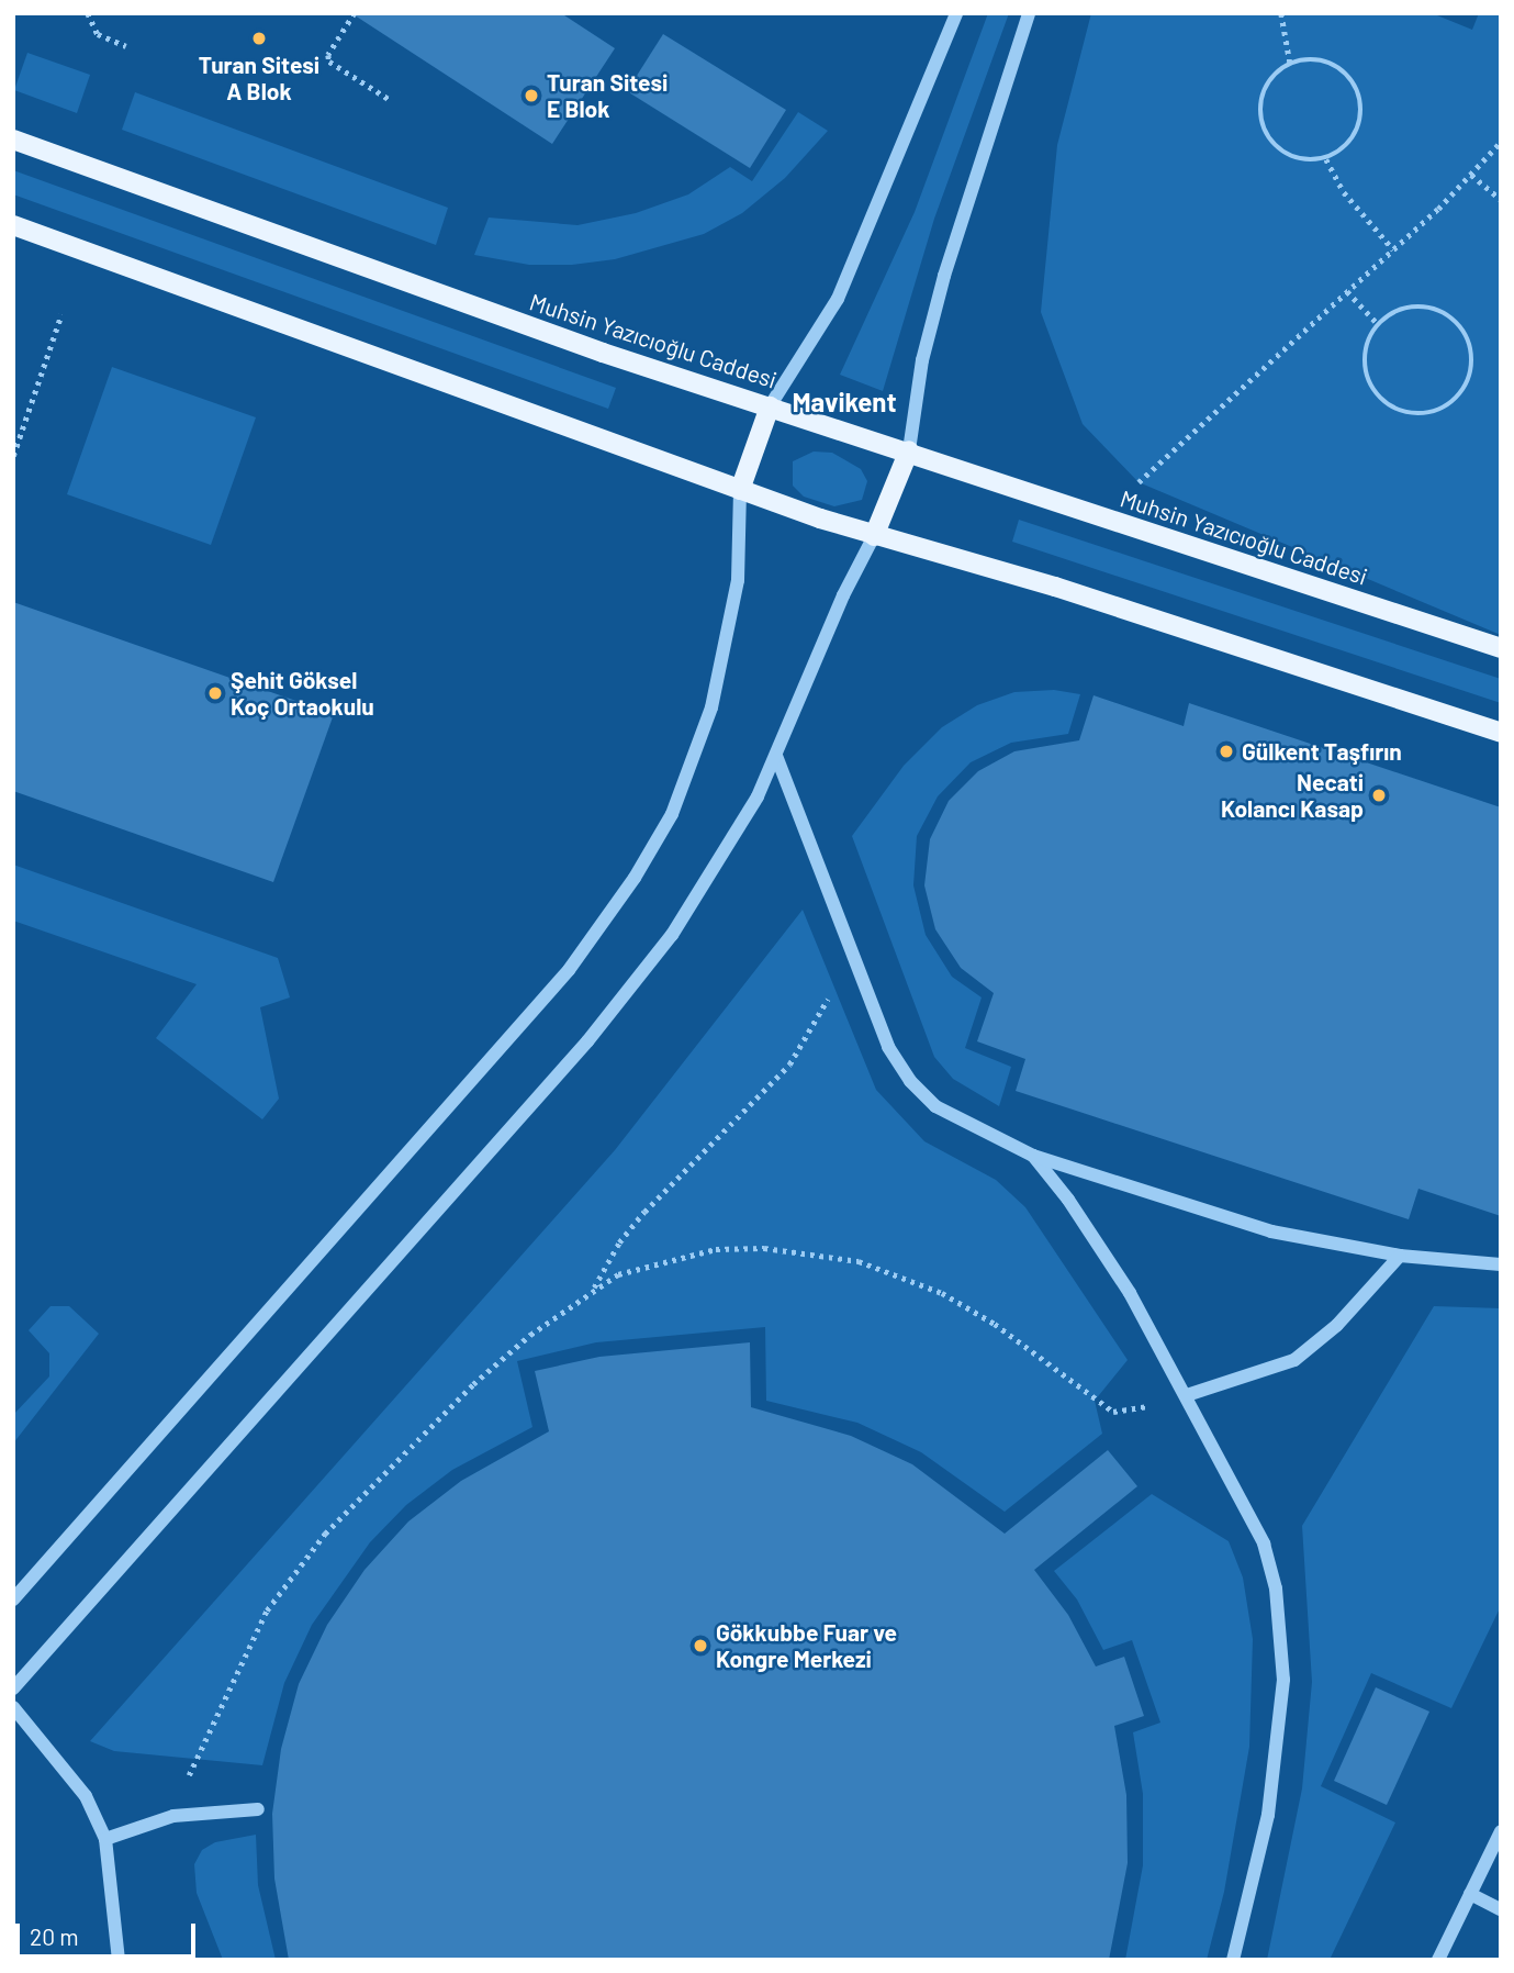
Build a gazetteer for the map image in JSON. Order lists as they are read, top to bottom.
{
  "streets": {
    "main road": ["Muhsin Yazıcıoğlu Caddesi"]
  },
  "districts": ["Mavikent"],
  "places": [
    "Turan Sitesi A Blok",
    "Turan Sitesi E Blok",
    "Şehit Göksel Koç Ortaokulu",
    "Gülkent Taşfırın",
    "Necati Kolancı Kasap",
    "Gökkubbe Fuar ve Kongre Merkezi"
  ],
  "scale_bar": "20 m"
}
